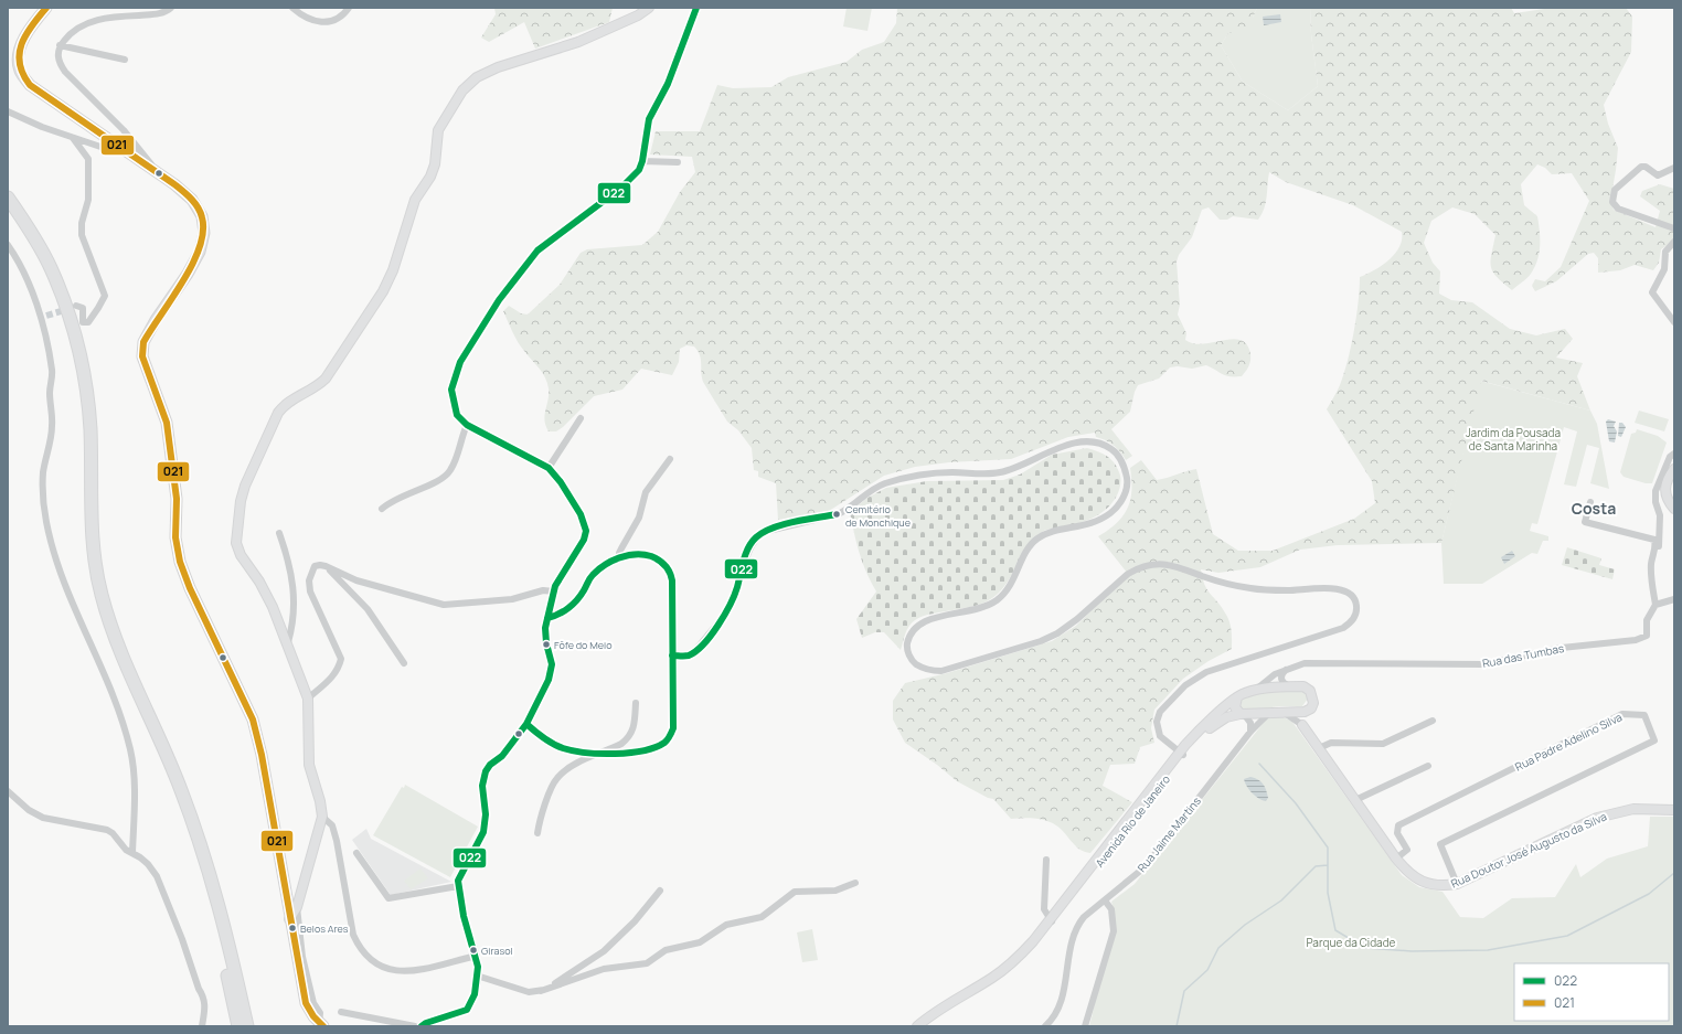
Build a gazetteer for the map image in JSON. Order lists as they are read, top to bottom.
{
  "streets": {
    "street": [
      "Rua das Tumbas",
      "Rua Padre Adelino Silva",
      "Avenida Rio de Janeiro",
      "Rua Jaime Martins",
      "Rua Doutor José Augusto da Silva"
    ]
  },
  "crossings": [
    ["Rua Padre Adelino Silva", "Rua Doutor José Augusto da Silva"],
    ["Avenida Rio de Janeiro", "Rua Jaime Martins"]
  ],
  "districts": ["Costa"],
  "parks": ["Jardim da Pousada de Santa Marinha", "Parque da Cidade"],
  "places": [
    "Cemitério de Monchique",
    "Fôfe do Meio",
    "Belos Ares",
    "Girasol"
  ],
  "lines": ["transit line 022", "transit line 021"],
  "legend": ["022", "021"]
}
